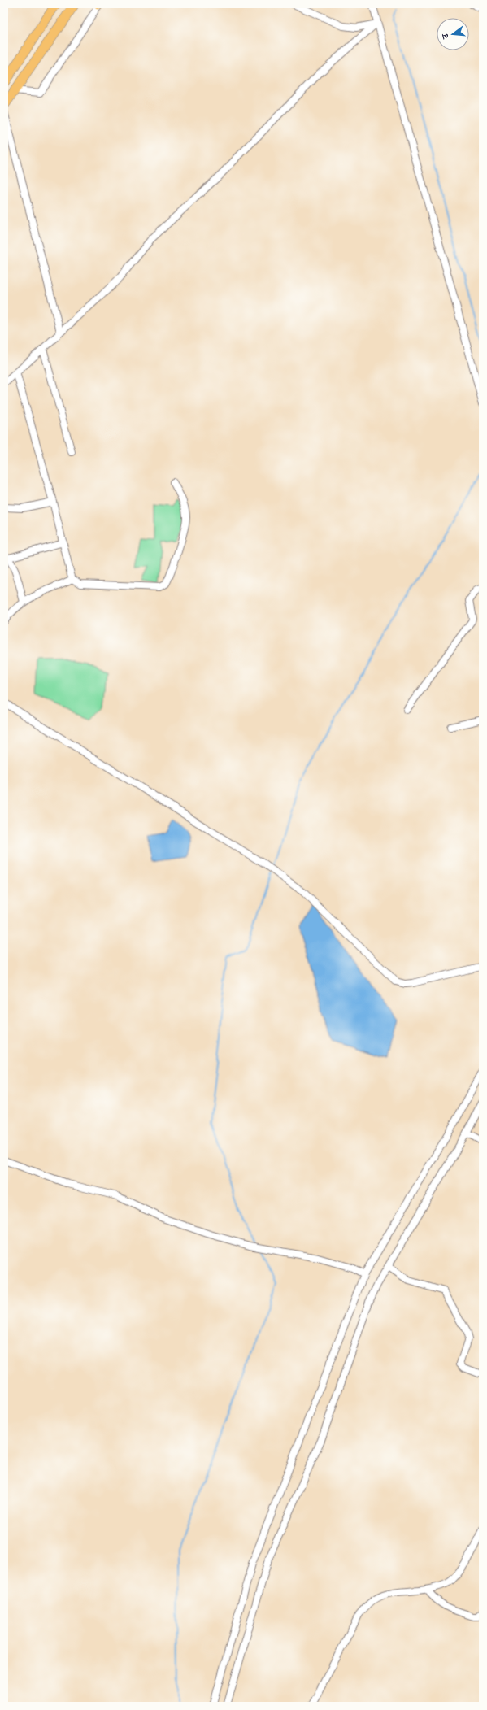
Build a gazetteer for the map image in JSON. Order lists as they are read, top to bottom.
{
  "north": "left"
}
